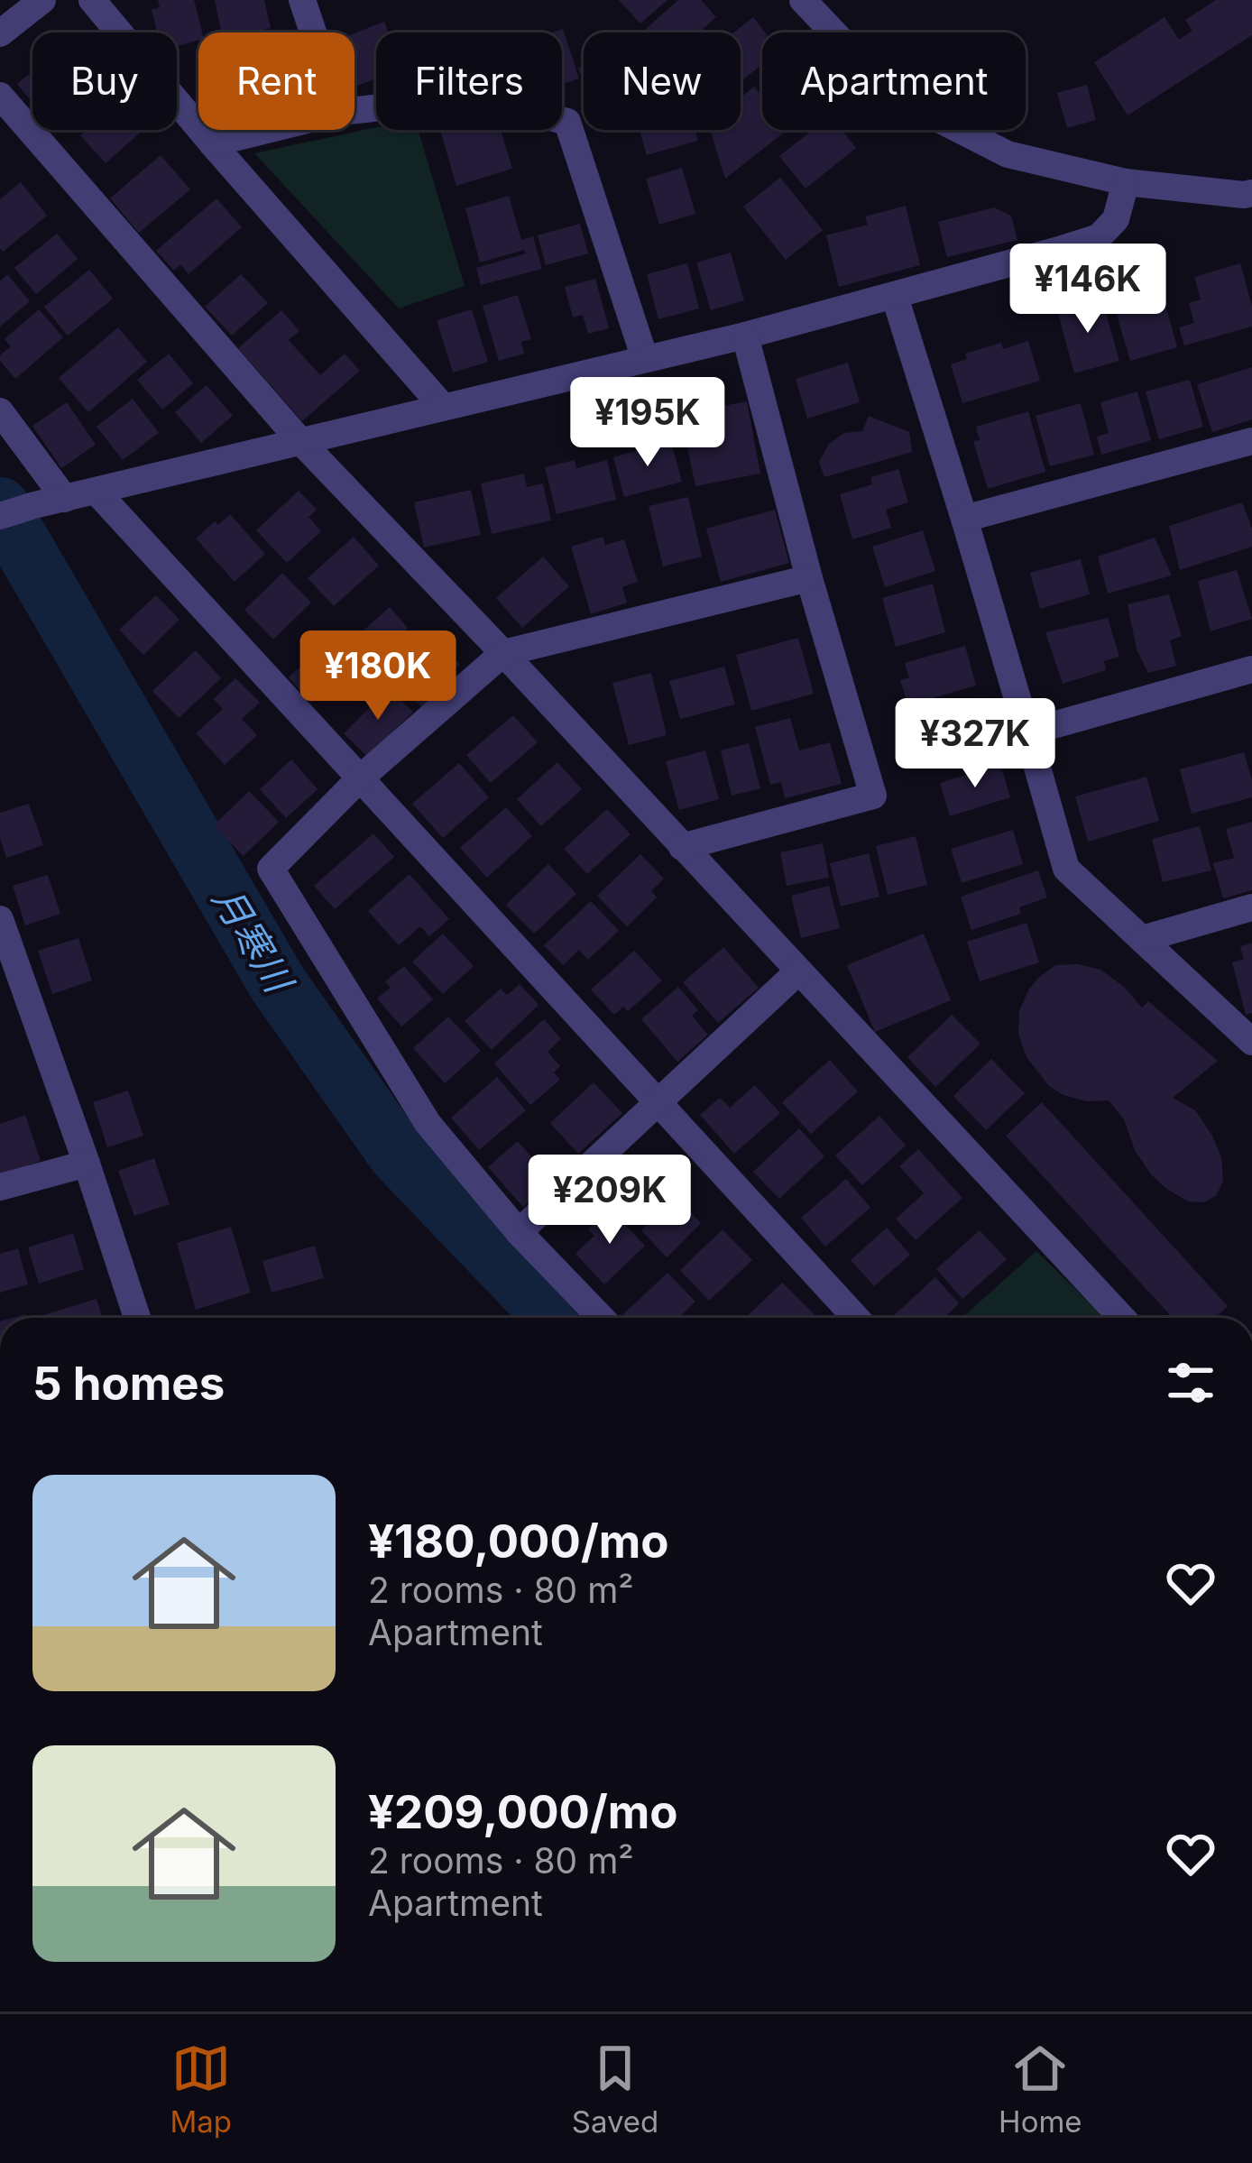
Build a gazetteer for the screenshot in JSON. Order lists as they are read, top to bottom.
{
  "water": ["月寒川"],
  "page": {
    "chip": [
      "Buy",
      "Rent",
      "Filters",
      "New",
      "Apartment"
    ],
    "price": [
      "¥146K",
      "¥195K",
      "¥180K",
      "¥327K",
      "¥209K"
    ],
    "heading": "5 homes",
    "list": [
      {
        "name": "¥180,000/mo",
        "note": "2 rooms · 80 m² · Apartment"
      },
      {
        "name": "¥209,000/mo",
        "note": "2 rooms · 80 m² · Apartment"
      }
    ],
    "tabs": ["Map", "Saved", "Home"]
  }
}
